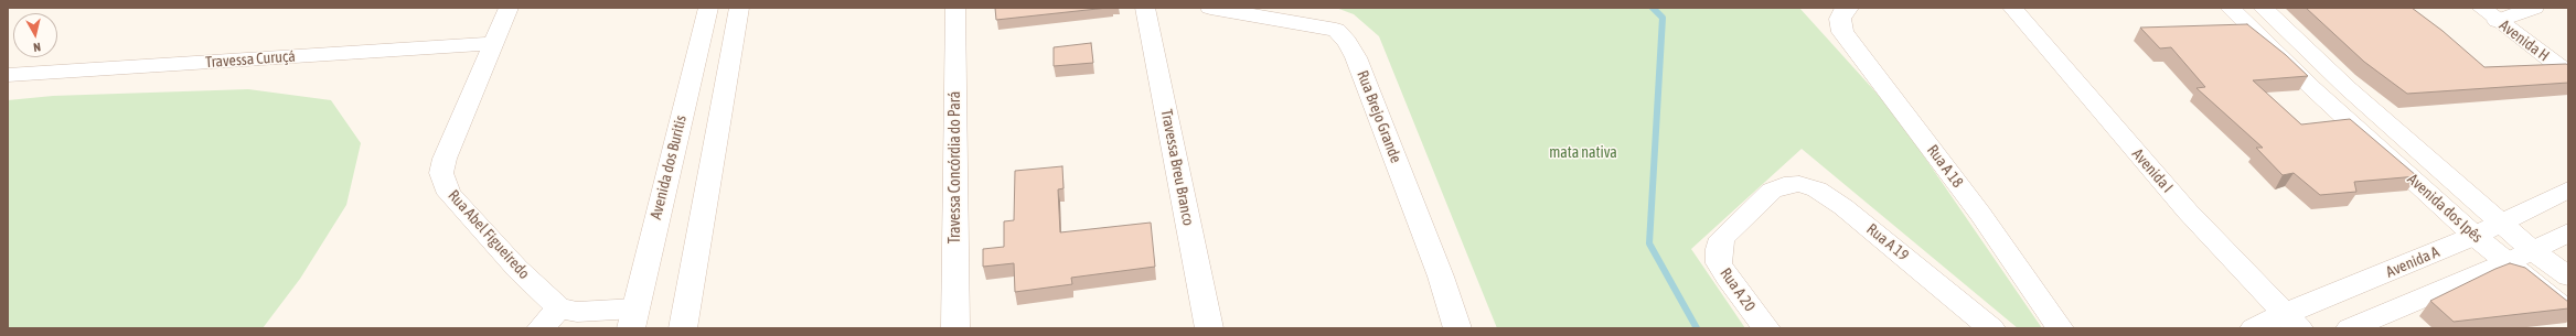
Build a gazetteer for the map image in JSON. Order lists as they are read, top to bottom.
{
  "streets": {
    "street": [
      "Avenida H",
      "Travessa Curuçá",
      "Rua Brejo Grande",
      "Rua A 18",
      "Avenida dos Buritis",
      "Travessa Concórdia do Pará",
      "Travessa Breu Branco",
      "Avenida I",
      "Avenida dos Ipês",
      "Rua Abel Figueiredo",
      "Rua A 19",
      "Avenida A",
      "Rua A 20"
    ]
  },
  "crossings": [
    ["Travessa Curuçá", "Rua Abel Figueiredo"],
    ["Avenida I", "Avenida A"],
    ["Avenida dos Ipês", "Avenida A"],
    ["Rua A 19", "Rua A 20"]
  ],
  "parks": ["mata nativa"],
  "north": "bottom"
}
